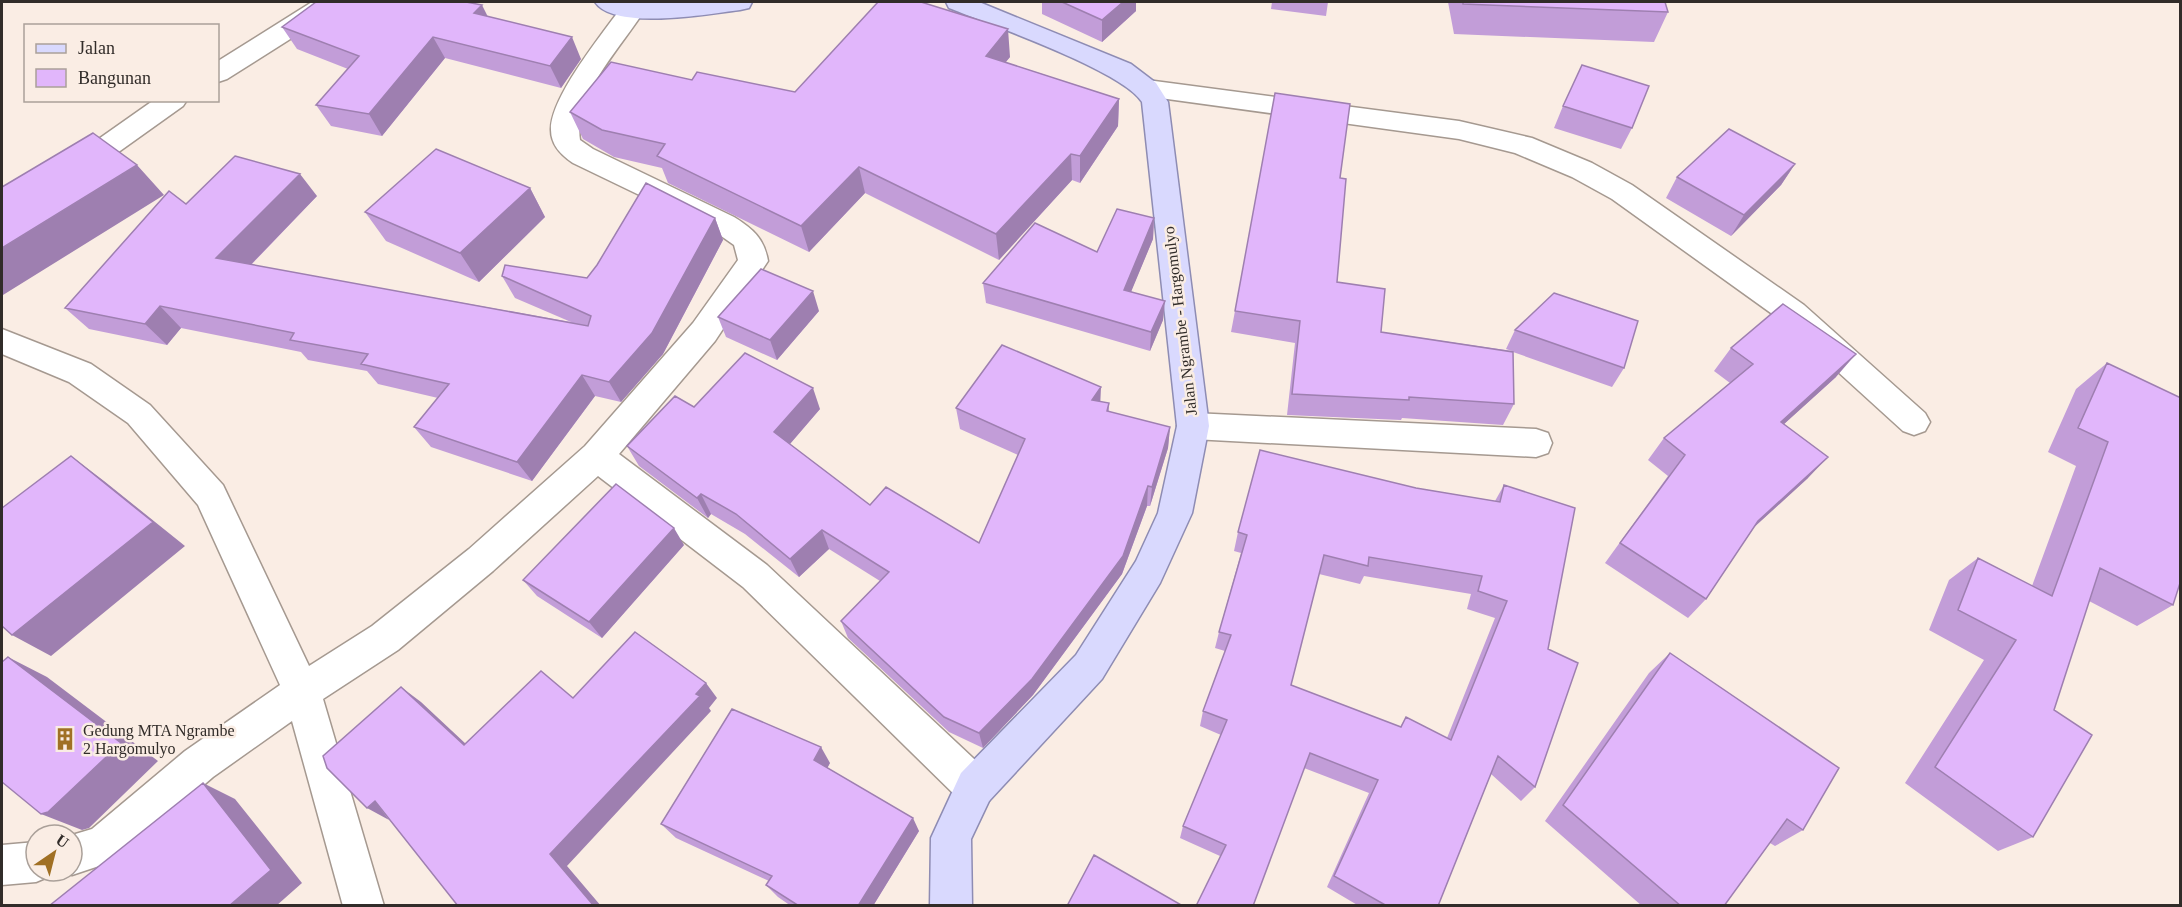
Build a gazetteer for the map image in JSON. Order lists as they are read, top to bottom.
{
  "streets": {
    "main road": ["Jalan Ngrambe - Hargomulyo"]
  },
  "places": {
    "building": ["Gedung MTA Ngrambe 2 Hargomulyo"]
  },
  "legend": ["Jalan", "Bangunan"],
  "north": "top right"
}
